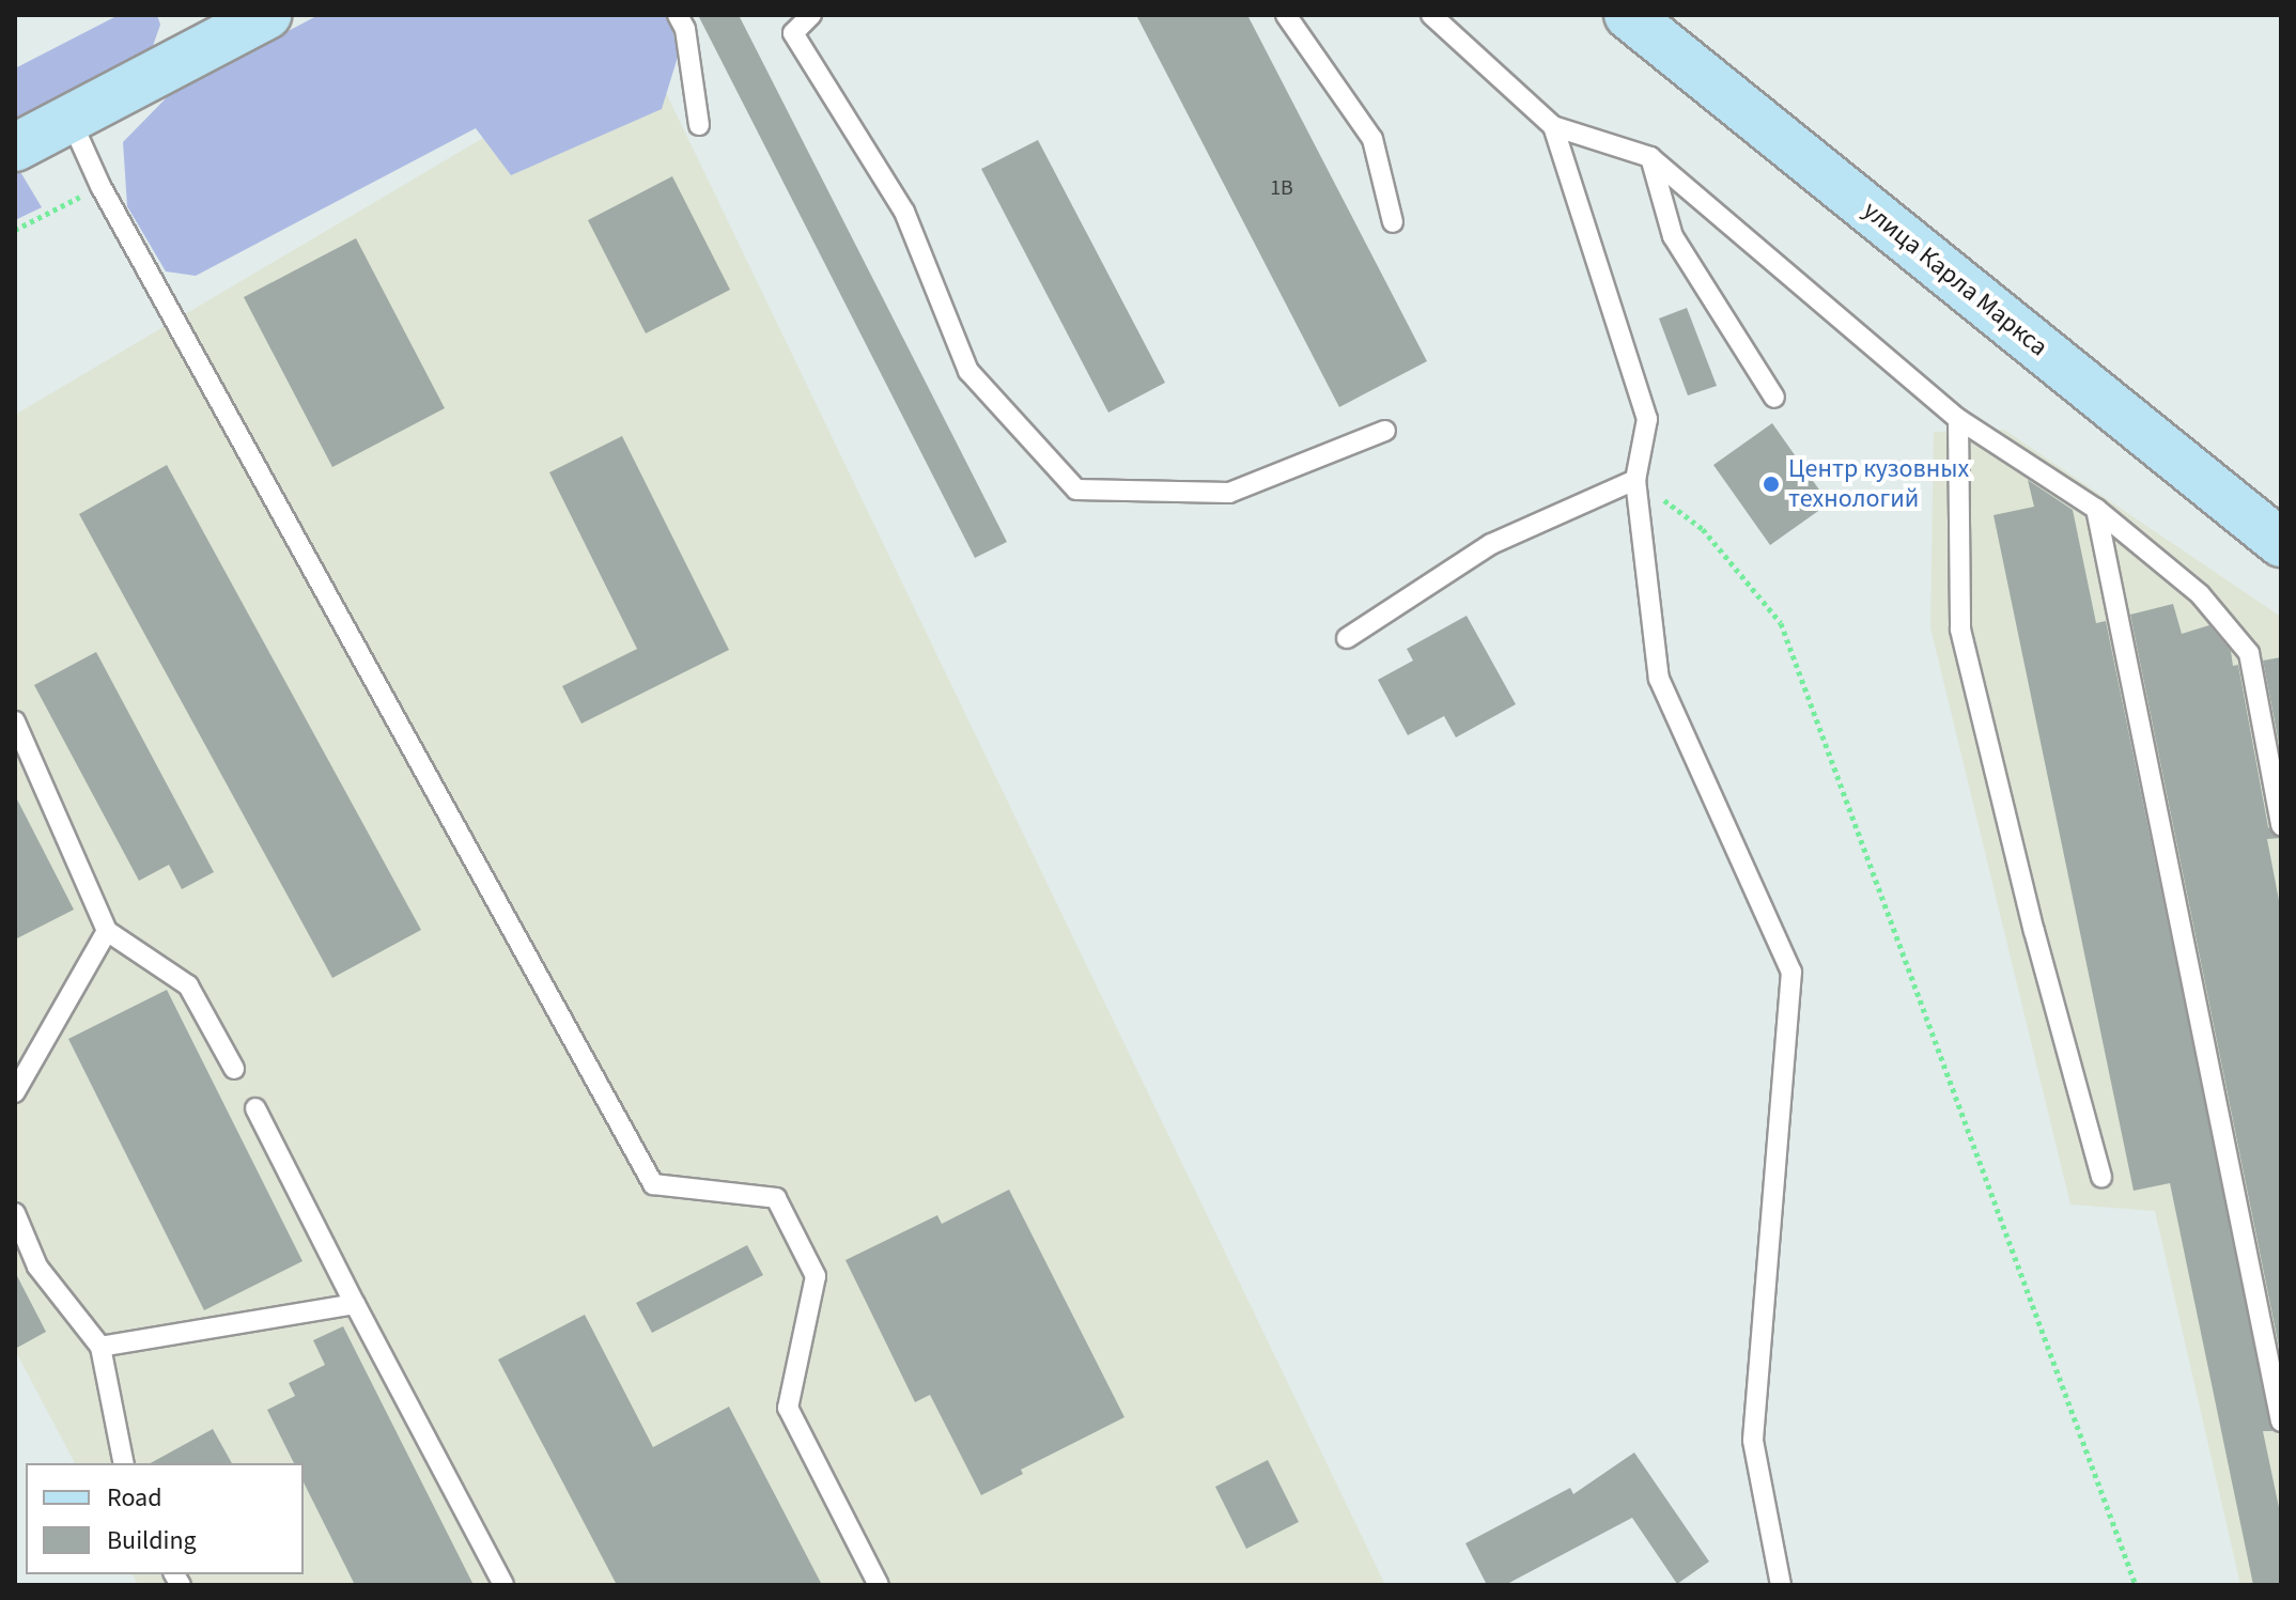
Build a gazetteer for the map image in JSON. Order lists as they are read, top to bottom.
{
  "streets": {
    "main road": ["улица Карла Маркса"]
  },
  "places": ["Центр кузовных технологий"],
  "house_numbers": ["1В"],
  "legend": ["Road", "Building"]
}
